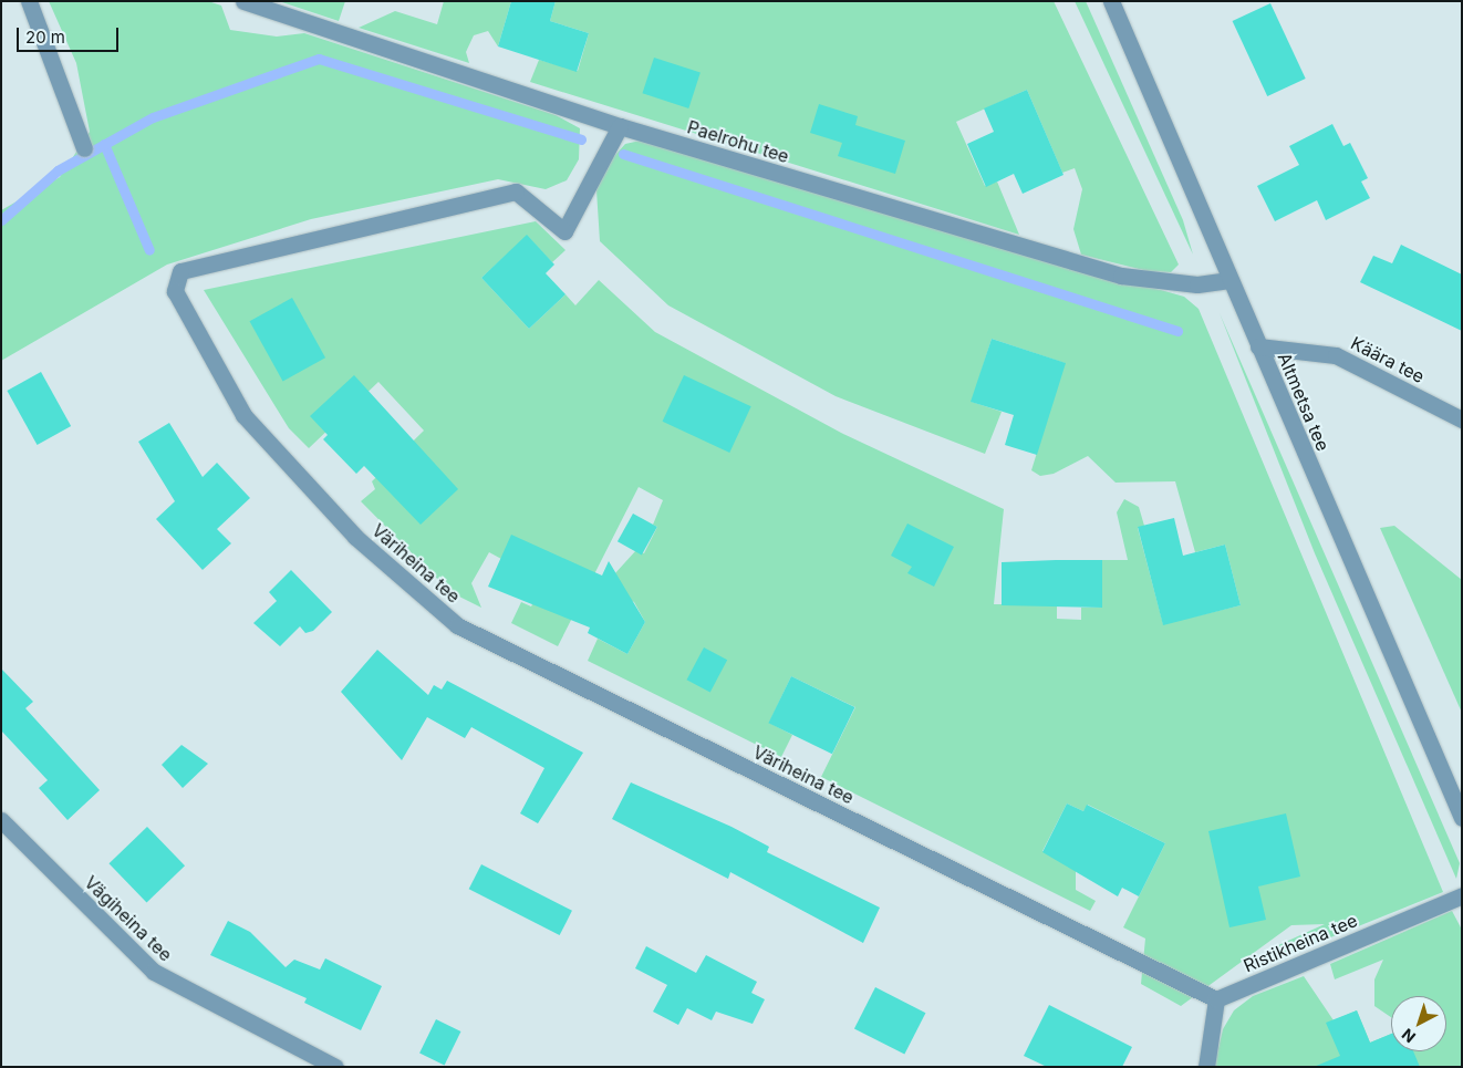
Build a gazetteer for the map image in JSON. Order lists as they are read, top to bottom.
{
  "streets": {
    "street": [
      "Paelrohu tee",
      "Käära tee",
      "Altmetsa tee",
      "Väriheina tee",
      "Vägiheina tee",
      "Ristikheina tee"
    ]
  },
  "crossings": [
    ["Paelrohu tee", "Altmetsa tee"],
    ["Paelrohu tee", "Väriheina tee"],
    ["Käära tee", "Altmetsa tee"],
    ["Väriheina tee", "Ristikheina tee"]
  ],
  "scale_bar": "20 m",
  "north": "bottom left"
}
